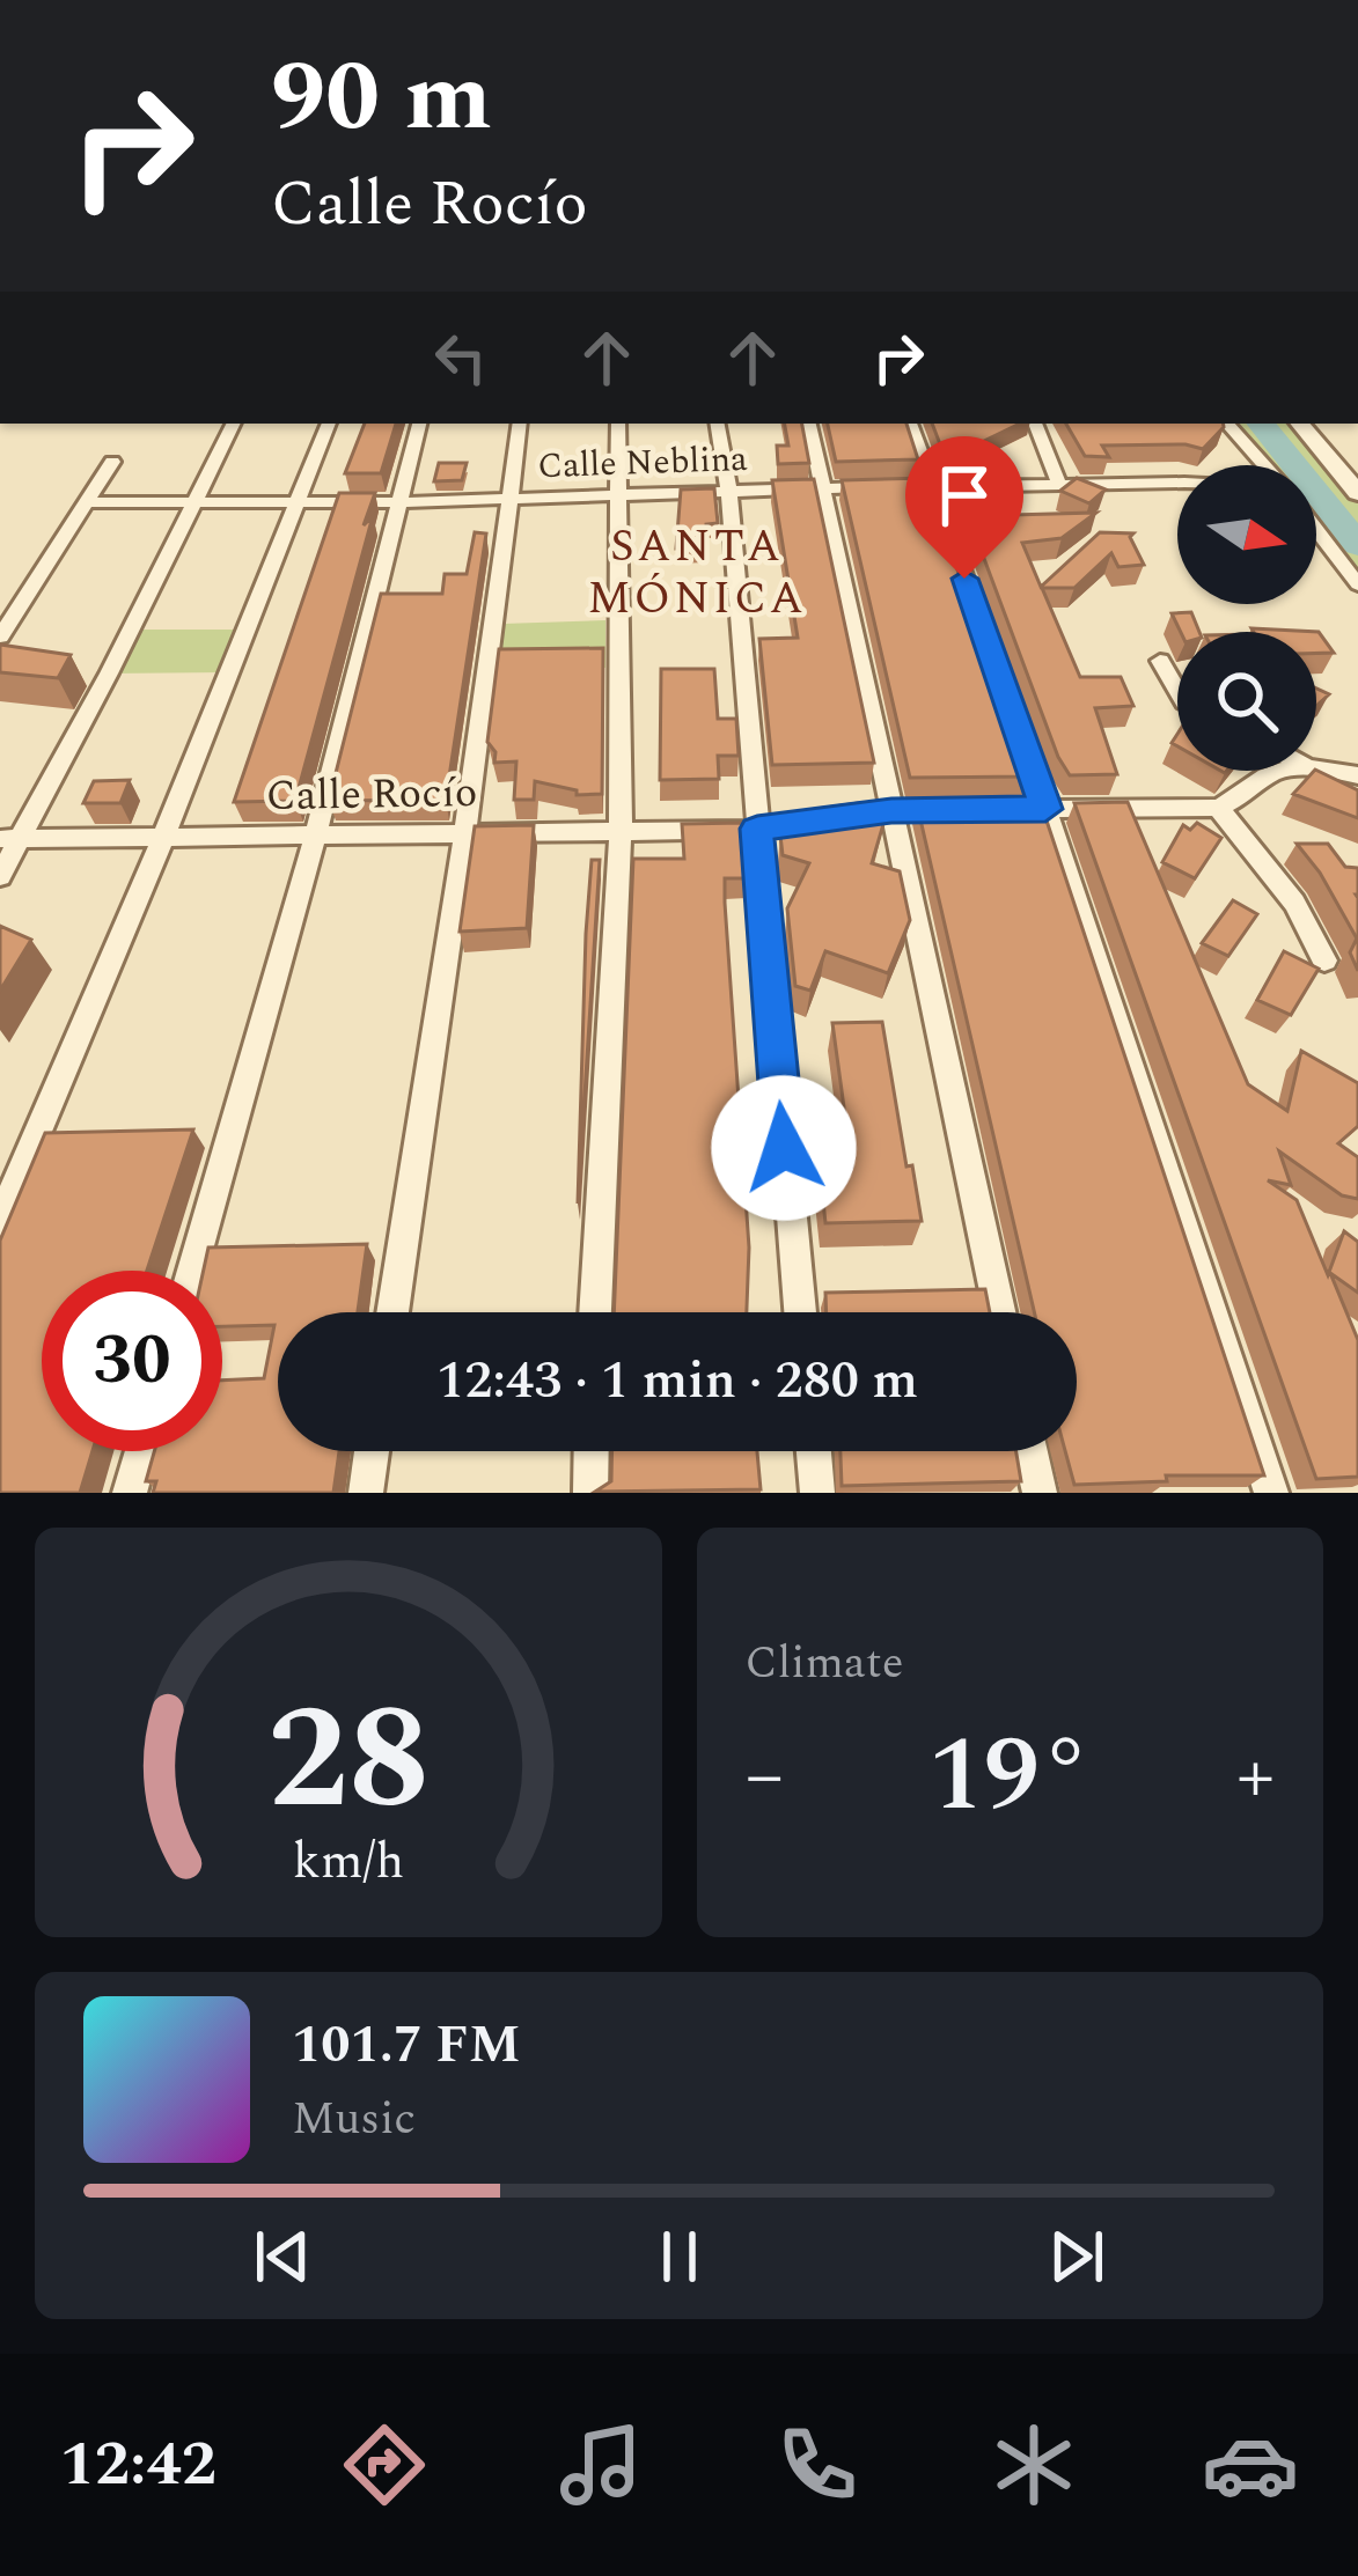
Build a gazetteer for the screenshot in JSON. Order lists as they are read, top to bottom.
{
  "streets": {
    "street": ["Calle Neblina", "Calle Rocío"]
  },
  "districts": ["SANTA MÓNICA"],
  "north": "right",
  "page": {
    "turn": ["90 m", "Calle Rocío"],
    "limit": "30",
    "trip": "12:43 · 1 min · 280 m",
    "tile": "Climate",
    "heat": ["−", "19°", "+"],
    "song": ["101.7 FM", "Music"],
    "tabs": "12:42",
    "gauge": ["28", "km/h"]
  }
}
